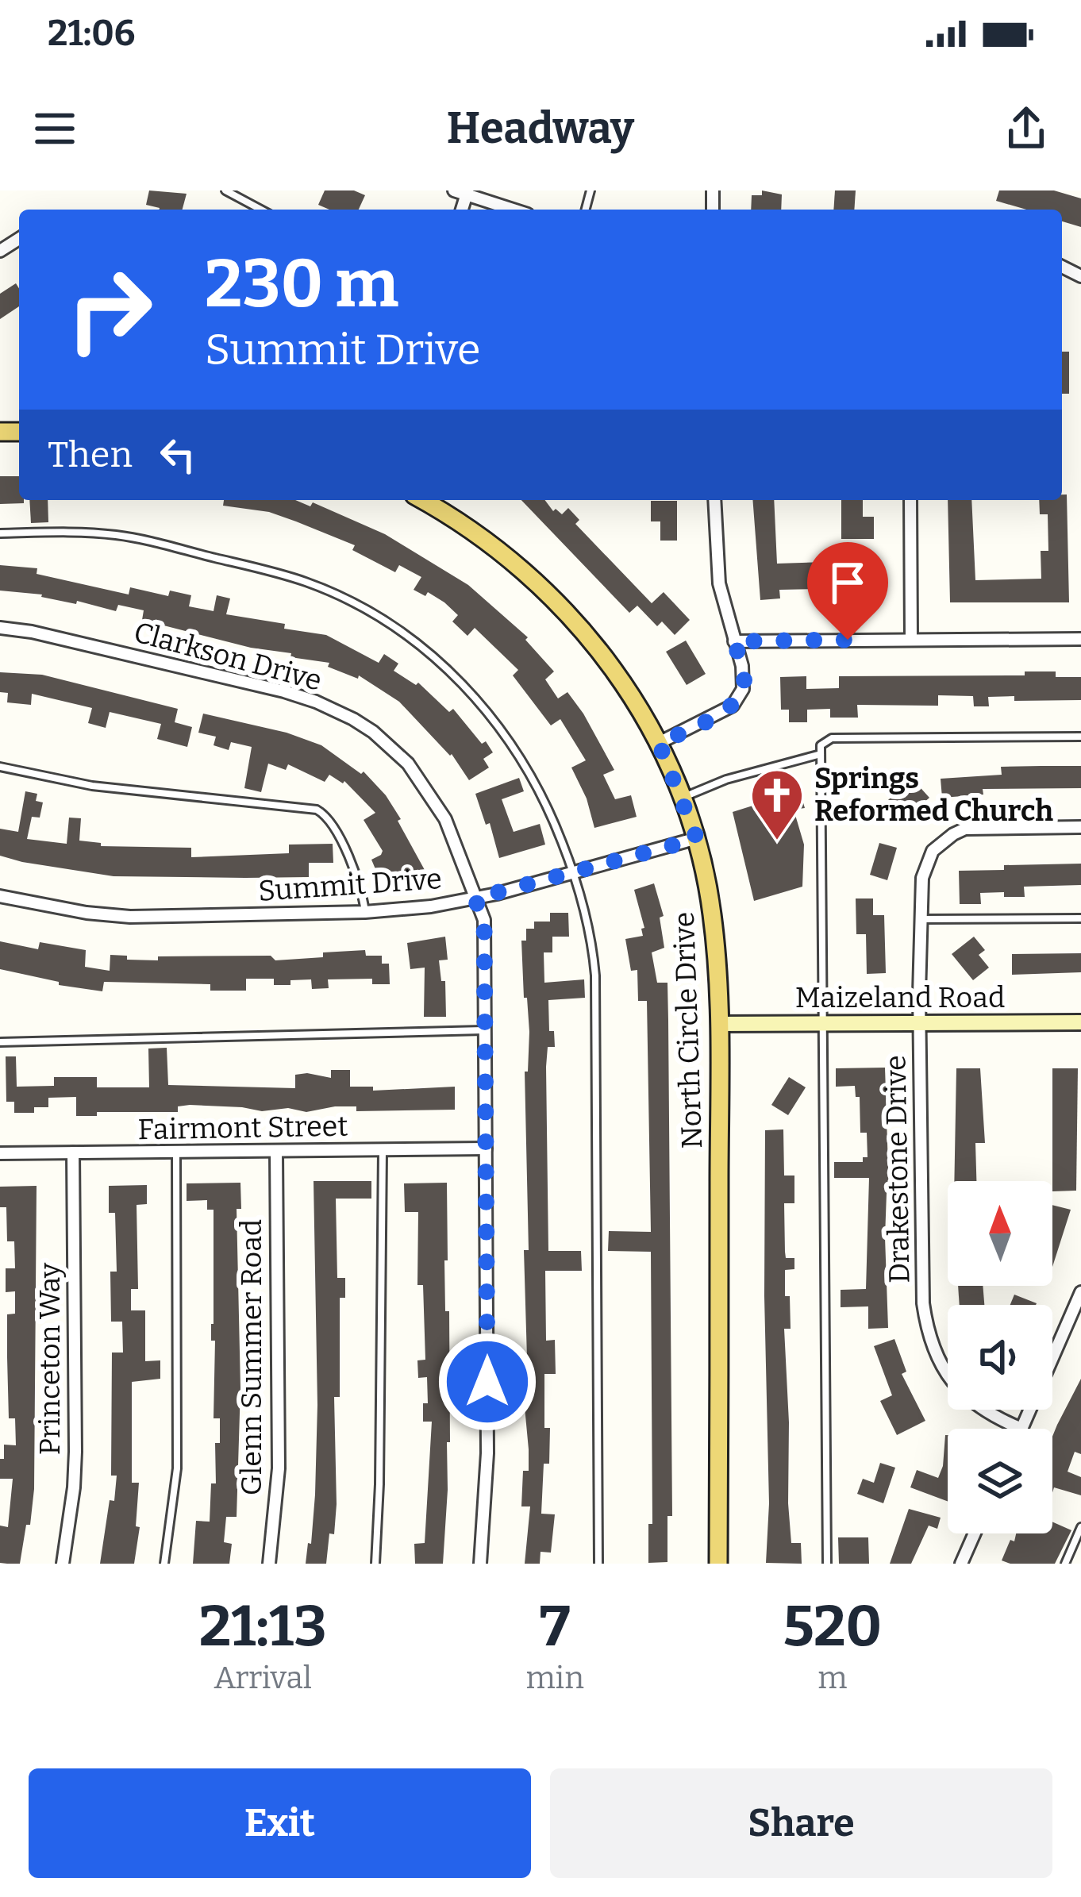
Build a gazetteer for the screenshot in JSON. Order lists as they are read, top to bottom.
{
  "streets": {
    "main road": ["Maizeland Road", "North Circle Drive"],
    "street": [
      "Clarkson Drive",
      "Summit Drive",
      "Fairmont Street",
      "Drakestone Drive",
      "Glenn Summer Road",
      "Princeton Way"
    ]
  },
  "crossings": [
    ["Clarkson Drive", "Summit Drive"],
    ["Clarkson Drive", "Fairmont Street"],
    ["Summit Drive", "North Circle Drive"],
    ["Maizeland Road", "North Circle Drive"],
    ["Maizeland Road", "Drakestone Drive"],
    ["Fairmont Street", "Glenn Summer Road"],
    ["Fairmont Street", "Princeton Way"]
  ],
  "places": {
    "church": ["Springs Reformed Church"]
  },
  "north": "top",
  "page": {
    "status": "21:06",
    "header": "Headway",
    "turn": ["230 m", "Summit Drive"],
    "then": "Then",
    "eta": [
      "21:13",
      "Arrival",
      "7",
      "min",
      "520",
      "m"
    ],
    "buttons": ["Exit", "Share"]
  }
}
